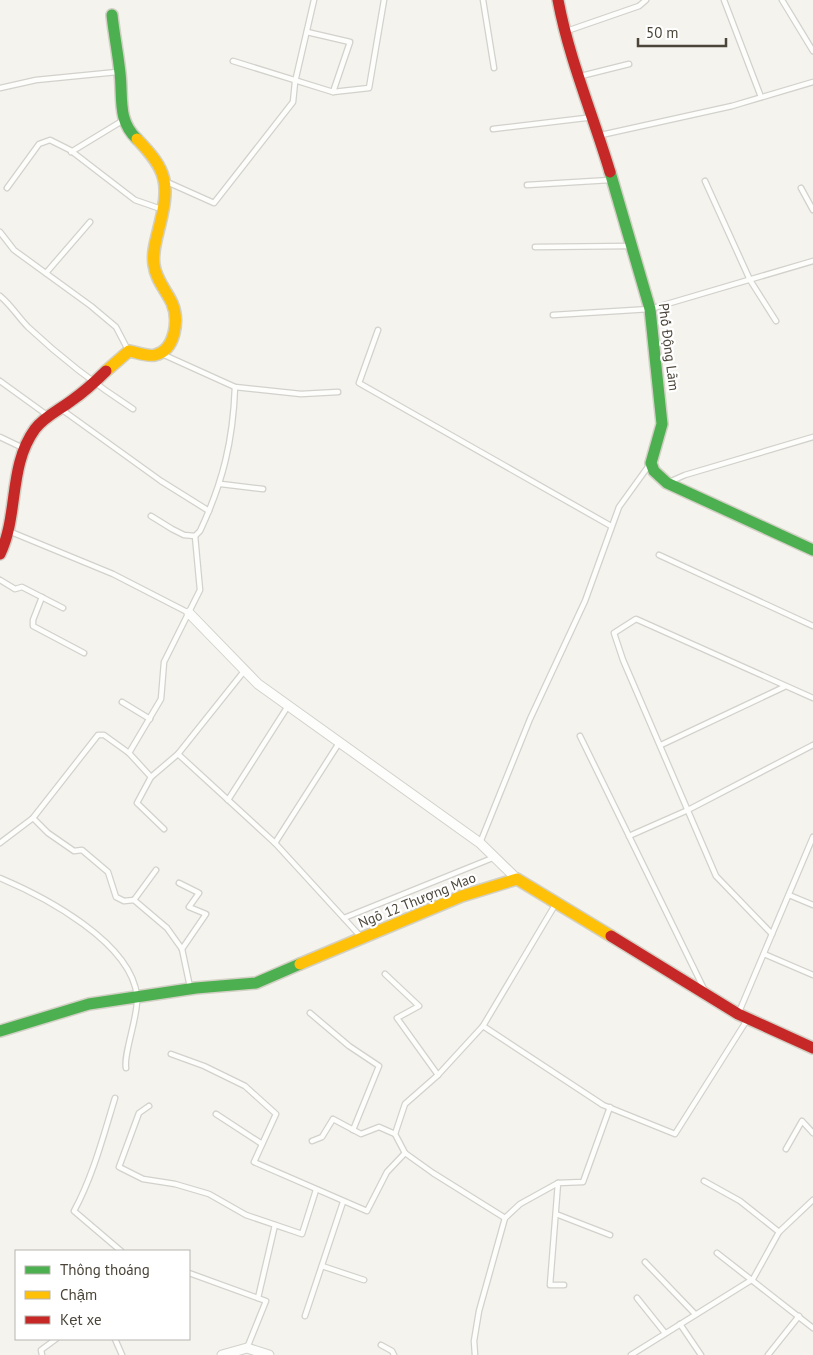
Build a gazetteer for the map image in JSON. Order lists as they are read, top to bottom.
{
  "streets": {
    "street": ["Phố Động Lãm", "Ngõ 12 Thượng Mao"]
  },
  "legend": ["Thông thoáng", "Chậm", "Kẹt xe"],
  "scale_bar": "50 m"
}
